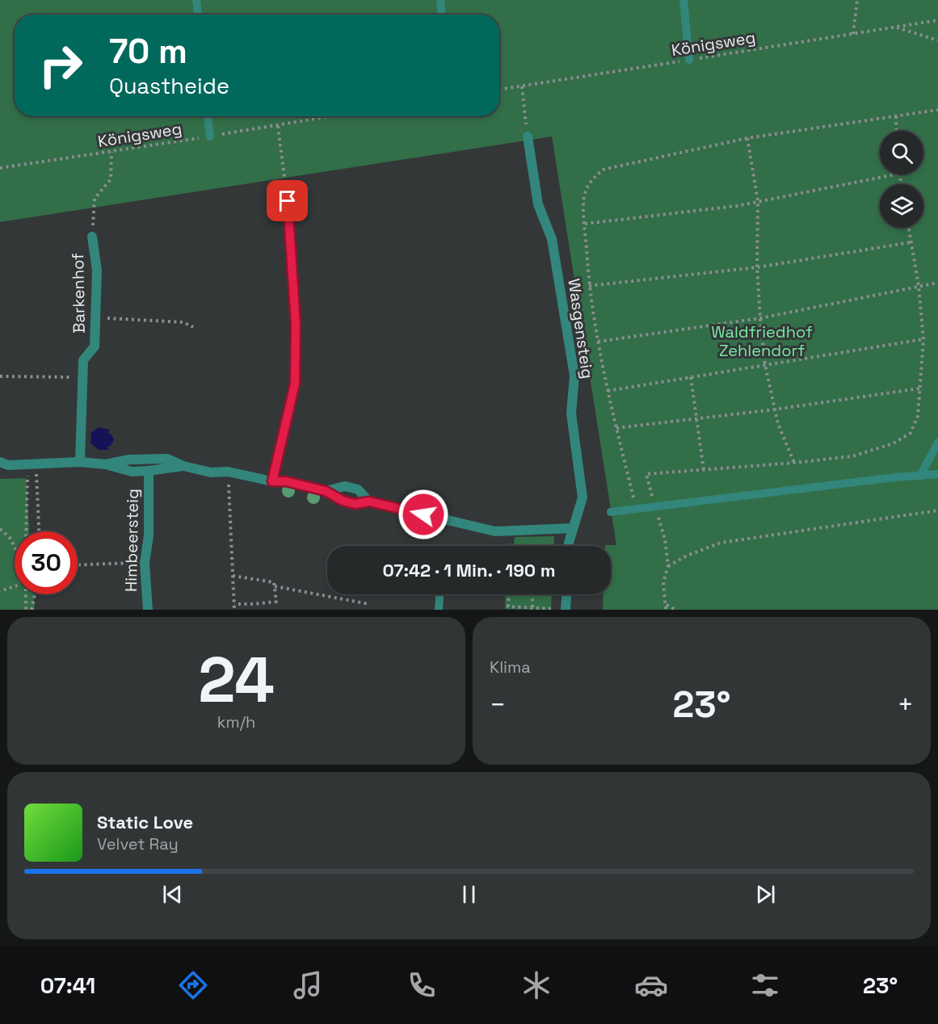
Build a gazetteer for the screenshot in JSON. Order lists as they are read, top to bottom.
{
  "streets": {
    "street": ["Barkenhof", "Wasgensteig", "Himbeersteig"],
    "path": ["Königsweg"]
  },
  "parks": ["Waldfriedhof Zehlendorf"],
  "page": {
    "turn": ["70 m", "Quastheide"],
    "limit": "30",
    "trip": "07:42 · 1 Min. · 190 m",
    "tile": [
      ["24", "km/h"],
      "Klima"
    ],
    "heat": ["−", "23°", "+"],
    "song": ["Static Love", "Velvet Ray"],
    "tabs": ["07:41", "23°"]
  }
}
